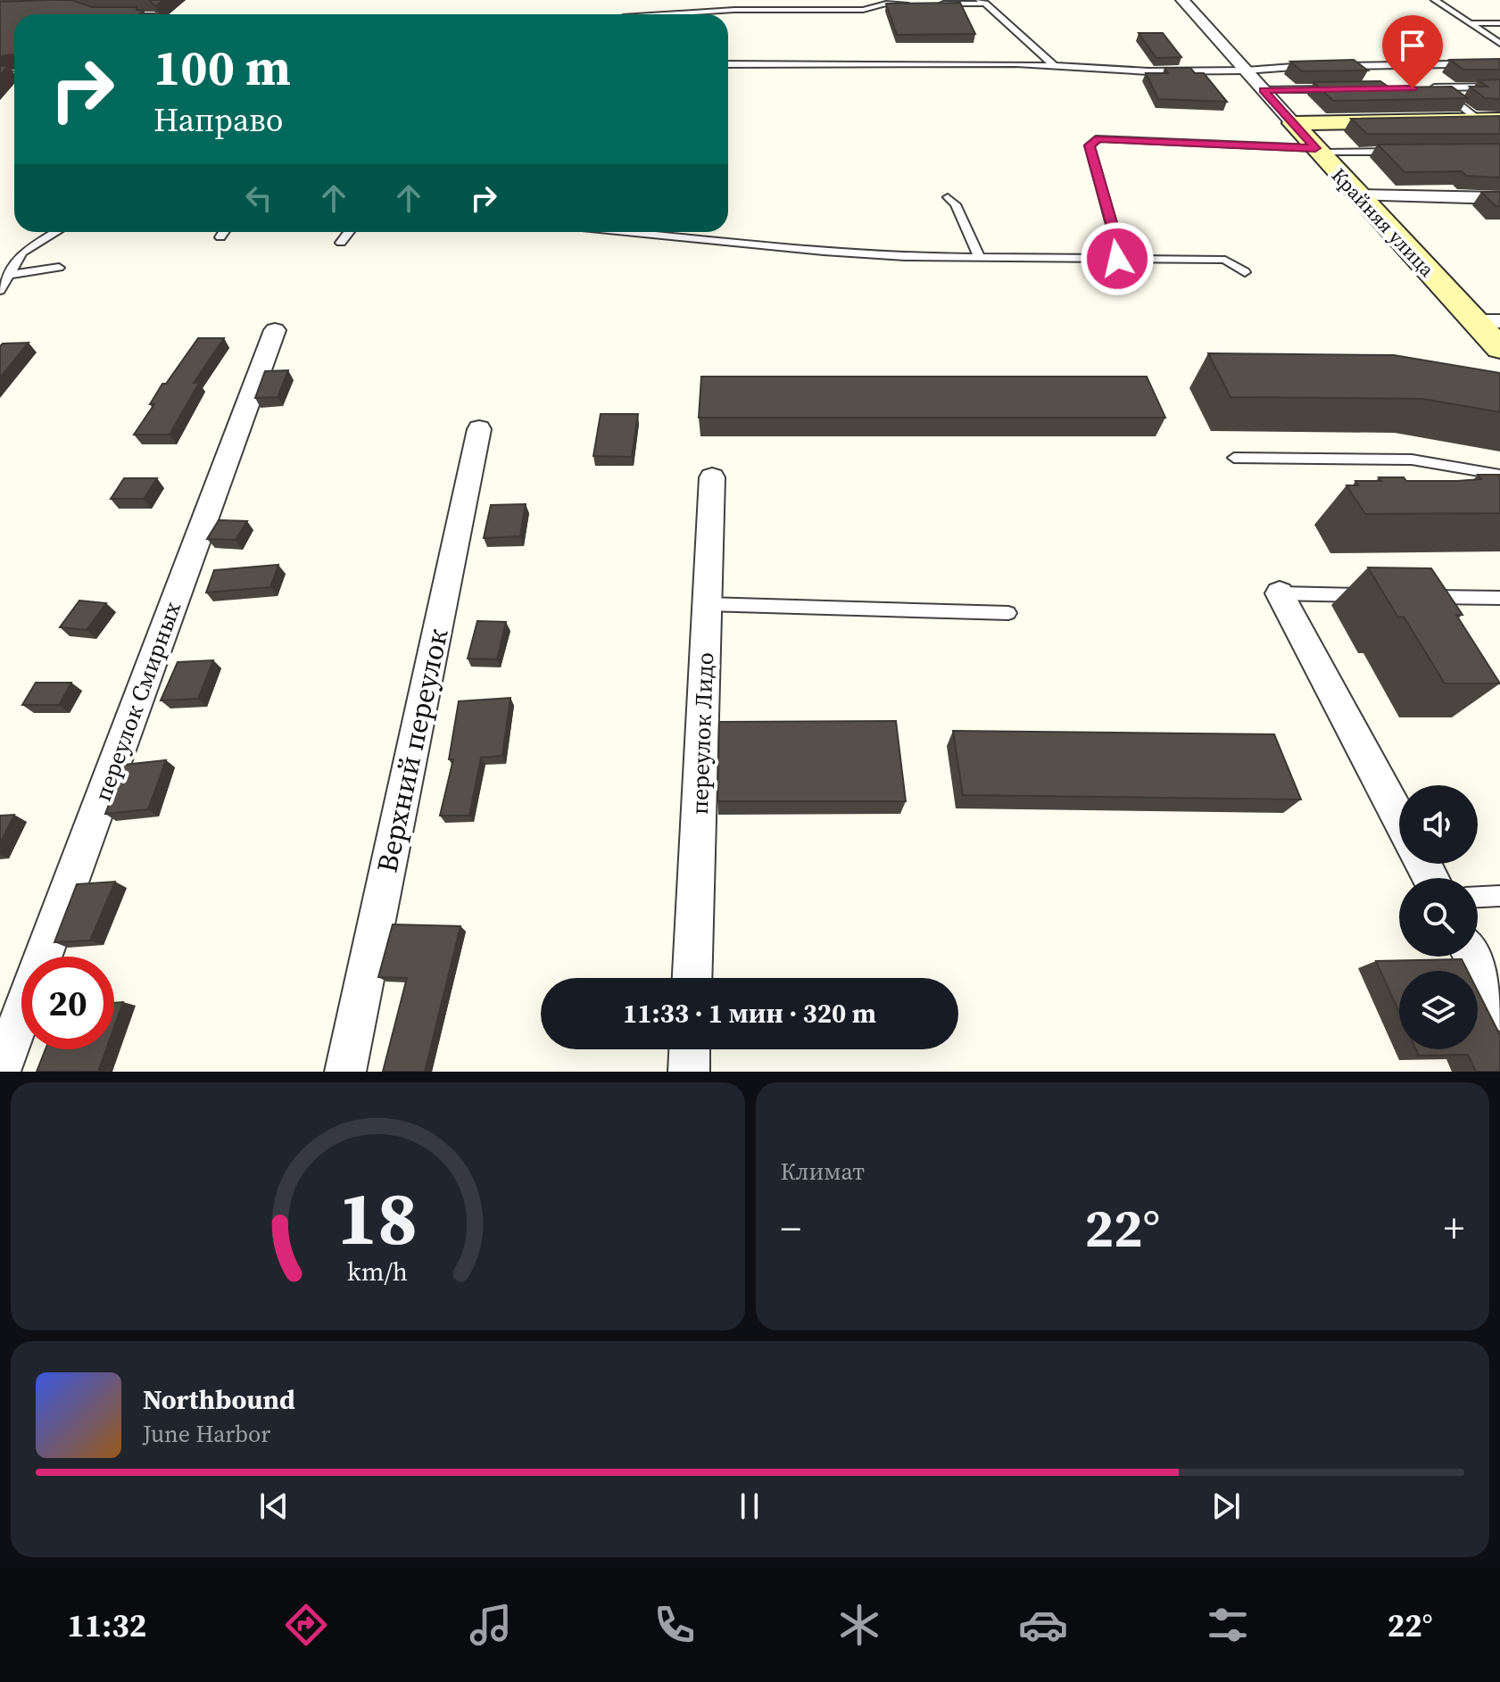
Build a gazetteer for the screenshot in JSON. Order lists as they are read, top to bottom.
{
  "streets": {
    "street": [
      "Крайняя улица",
      "переулок Смирных",
      "переулок Лидо",
      "Верхний переулок"
    ]
  },
  "page": {
    "turn": ["100 m", "Направо"],
    "limit": "20",
    "trip": "11:33 · 1 мин · 320 m",
    "tile": "Климат",
    "heat": ["−", "22°", "+"],
    "song": ["Northbound", "June Harbor"],
    "tabs": ["11:32", "22°"],
    "gauge": ["18", "km/h"]
  }
}
